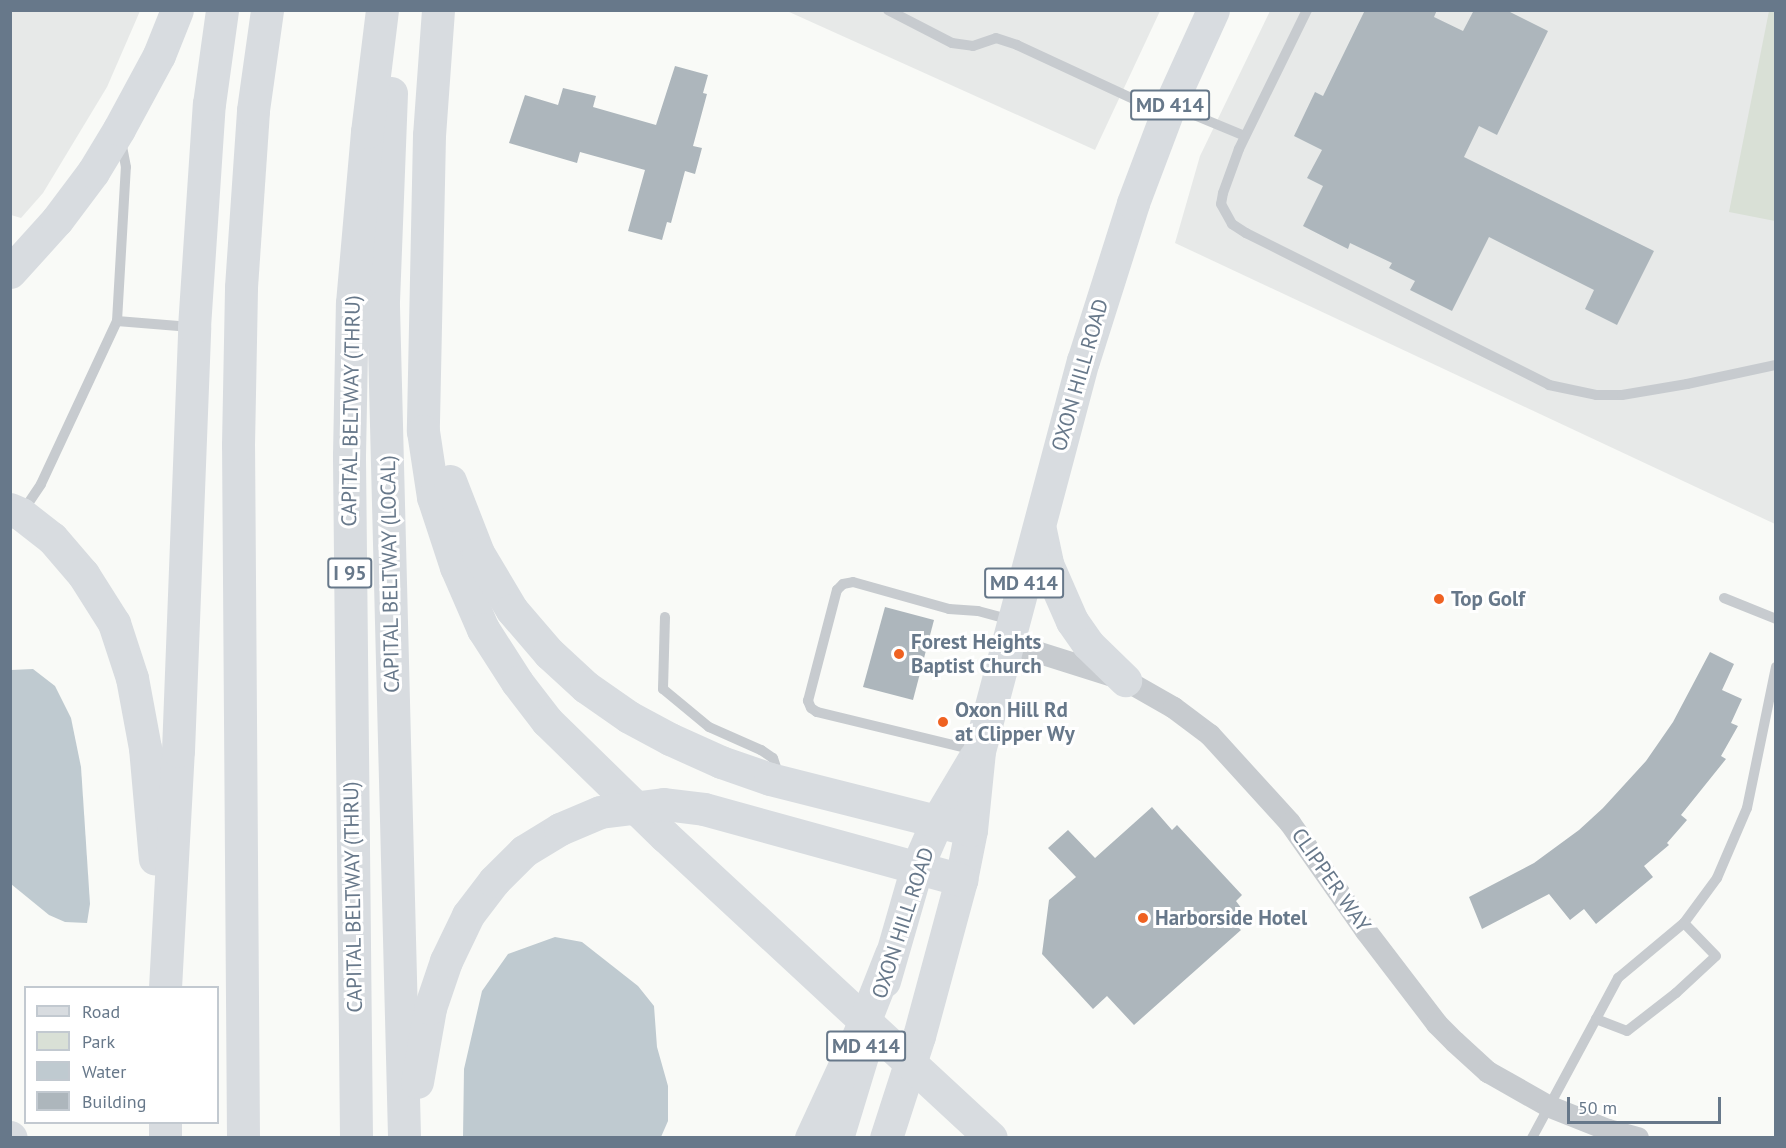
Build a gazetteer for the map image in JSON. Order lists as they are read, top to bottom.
{
  "streets": {
    "main road": [
      "MD 414",
      "OXON HILL ROAD",
      "CAPITAL BELTWAY (THRU)",
      "I 95",
      "CAPITAL BELTWAY (LOCAL)"
    ],
    "street": ["CLIPPER WAY"]
  },
  "crossings": [
    ["OXON HILL ROAD", "CLIPPER WAY"]
  ],
  "places": [
    "Top Golf",
    "Forest Heights Baptist Church",
    "Oxon Hill Rd at Clipper Wy",
    "Harborside Hotel"
  ],
  "legend": [
    "Road",
    "Park",
    "Water",
    "Building"
  ],
  "scale_bar": "50 m"
}
